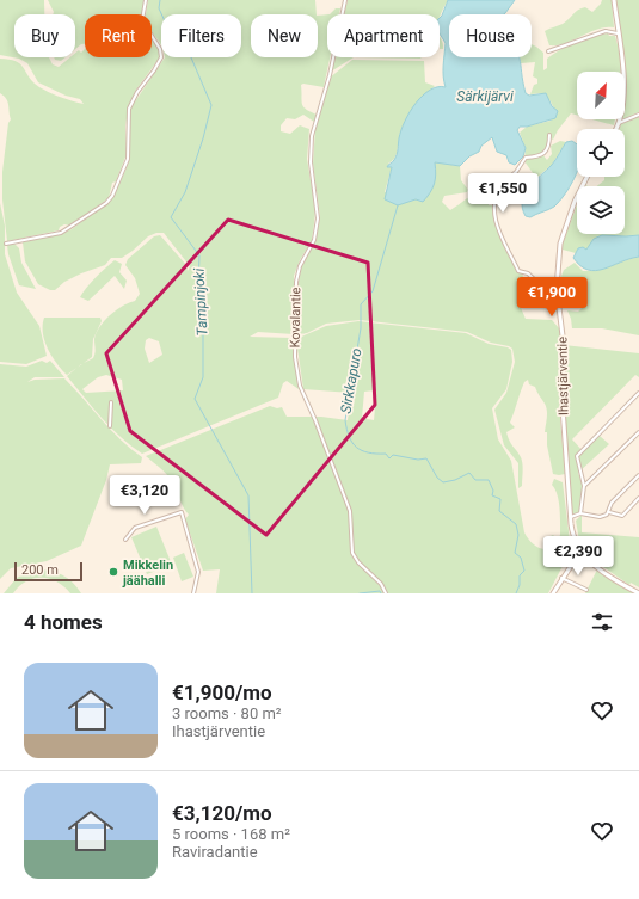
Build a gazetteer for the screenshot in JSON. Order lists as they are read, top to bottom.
{
  "streets": {
    "street": ["Kovalantie", "Ihastjärventie"]
  },
  "water": ["Särkijärvi", "Tampinjoki", "Sirkkapuro"],
  "places": ["Mikkelin jäähalli"],
  "scale_bar": "200 m",
  "north": "top right",
  "page": {
    "chip": [
      "Buy",
      "Rent",
      "Filters",
      "New",
      "Apartment",
      "House"
    ],
    "price": [
      "€1,550",
      "€1,900",
      "€3,120",
      "€2,390"
    ],
    "scale": "200 m",
    "heading": "4 homes",
    "list": [
      {
        "name": "€1,900/mo",
        "note": "3 rooms · 80 m² · Ihastjärventie"
      },
      {
        "name": "€3,120/mo",
        "note": "5 rooms · 168 m² · Raviradantie"
      }
    ]
  }
}
